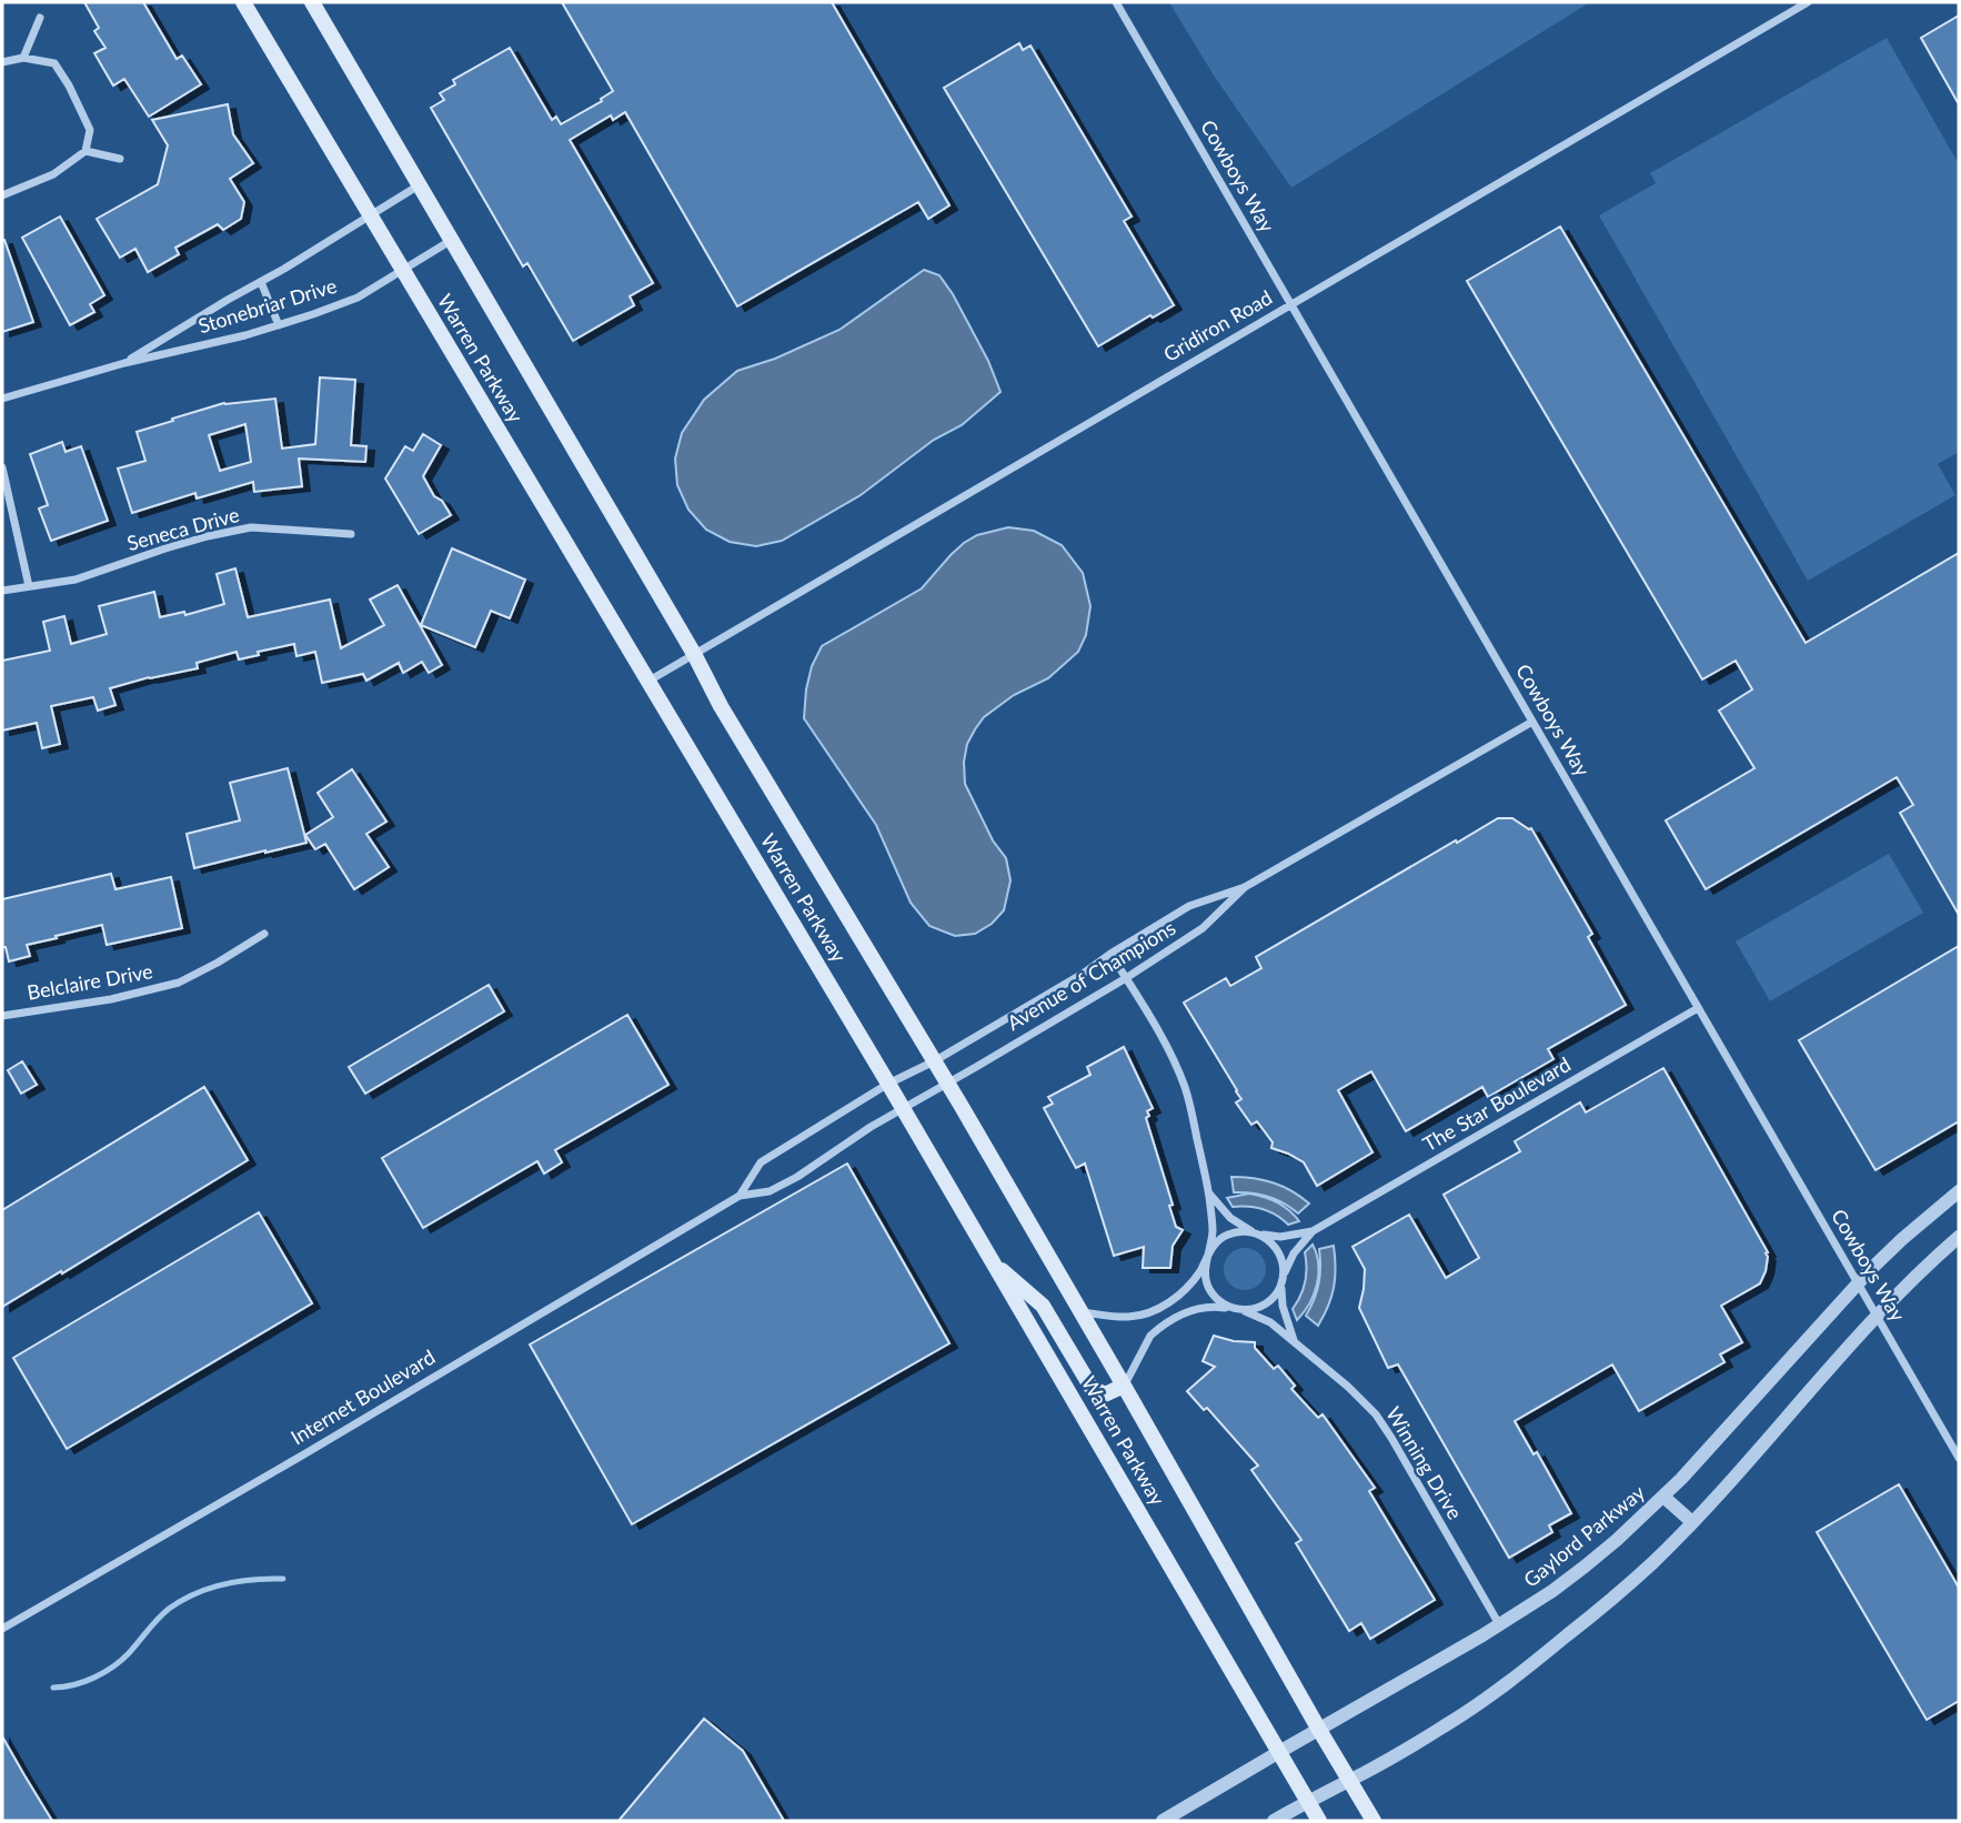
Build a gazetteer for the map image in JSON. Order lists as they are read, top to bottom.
{
  "streets": {
    "main road": ["Warren Parkway"],
    "street": [
      "Cowboys Way",
      "Stonebriar Drive",
      "Gridiron Road",
      "Seneca Drive",
      "Avenue of Champions",
      "Belclaire Drive",
      "The Star Boulevard",
      "Internet Boulevard",
      "Winning Drive",
      "Gaylord Parkway"
    ]
  },
  "crossings": [
    ["Cowboys Way", "Gridiron Road"],
    ["Cowboys Way", "Avenue of Champions"],
    ["Cowboys Way", "The Star Boulevard"],
    ["Cowboys Way", "Gaylord Parkway"],
    ["Stonebriar Drive", "Warren Parkway"],
    ["Gridiron Road", "Warren Parkway"],
    ["Warren Parkway", "Avenue of Champions"],
    ["Warren Parkway", "Internet Boulevard"],
    ["Warren Parkway", "Gaylord Parkway"],
    ["Avenue of Champions", "Internet Boulevard"],
    ["The Star Boulevard", "Winning Drive"],
    ["Winning Drive", "Gaylord Parkway"]
  ]
}
